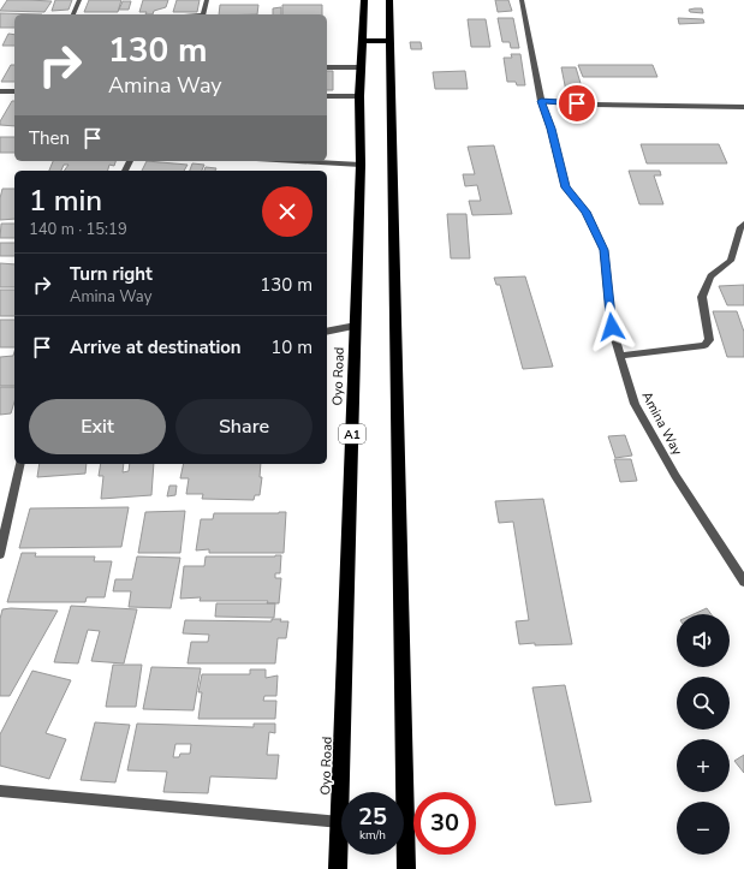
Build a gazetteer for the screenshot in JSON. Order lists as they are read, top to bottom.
{
  "streets": {
    "highway": ["Oyo Road", "A1"],
    "street": ["Amina Way"]
  },
  "page": {
    "turn": ["130 m", "Amina Way"],
    "then": "Then",
    "heading": ["1 min", "140 m · 15:19"],
    "list": [
      {
        "name": "Turn right",
        "note": "Amina Way",
        "value": "130 m"
      },
      {
        "name": "Arrive at destination",
        "value": "10 m"
      }
    ],
    "buttons": ["Exit", "Share"],
    "map_buttons": ["+", "−"],
    "speed": "25 km/h",
    "limit": "30"
  }
}
